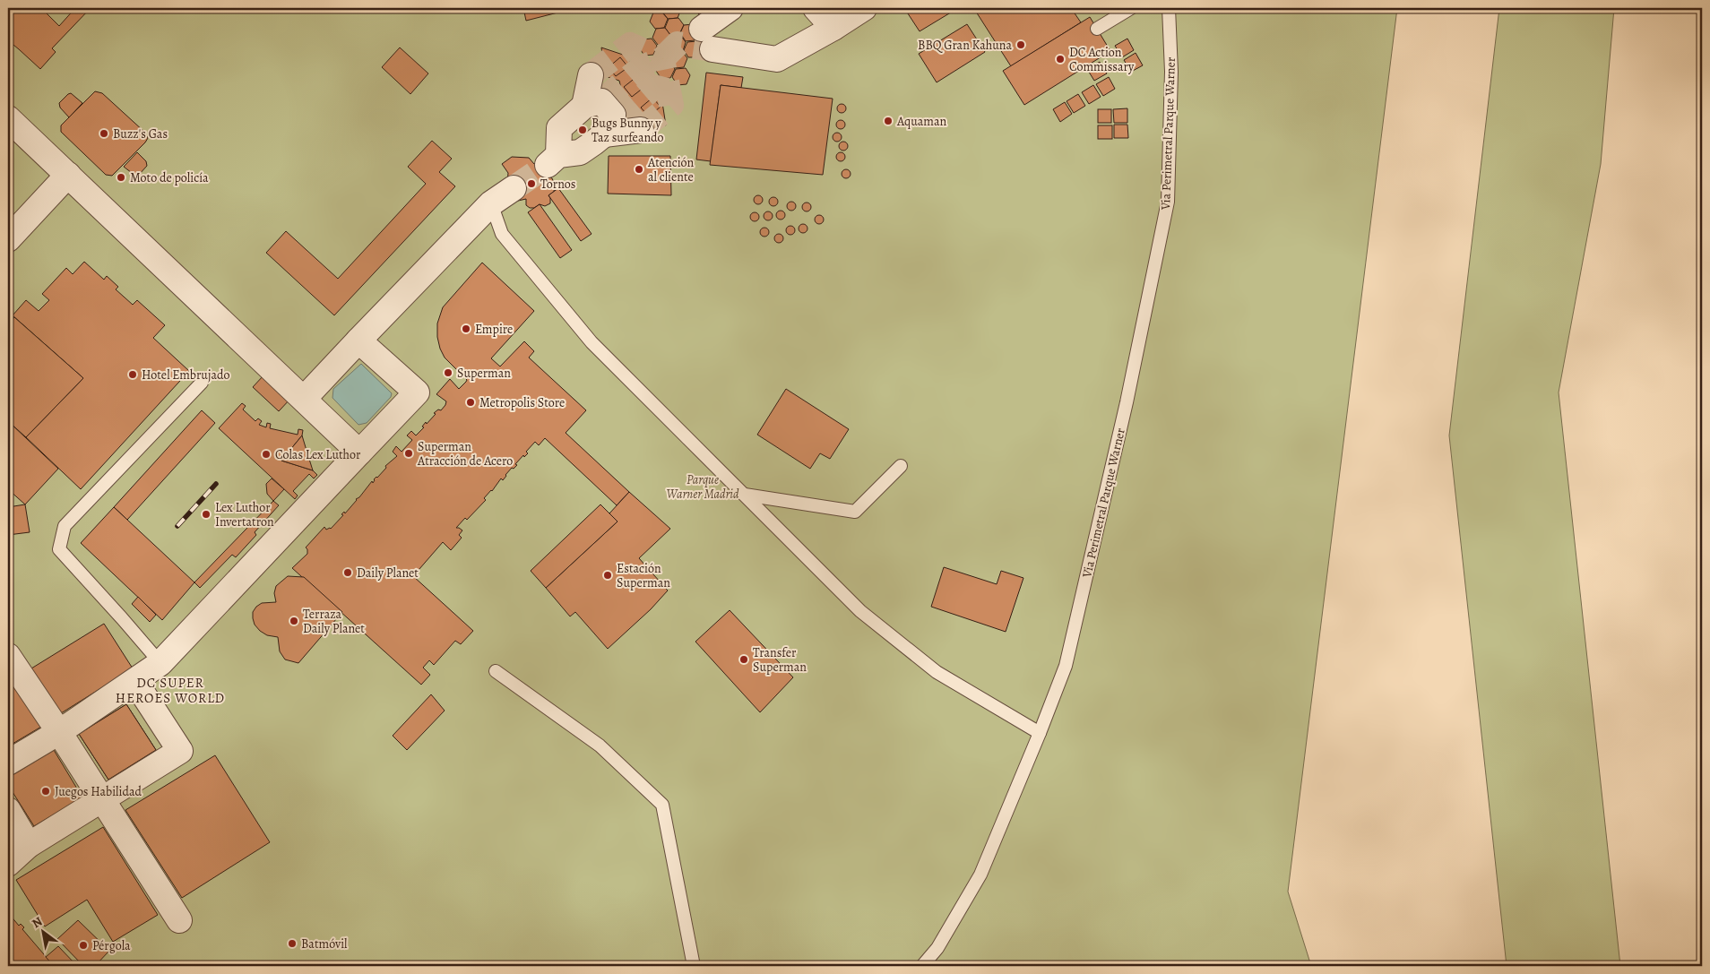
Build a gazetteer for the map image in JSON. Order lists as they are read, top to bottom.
{
  "streets": {
    "lane": ["Via Perimetral Parque Warner"]
  },
  "districts": ["DC SUPER HEROES WORLD"],
  "parks": ["Parque Warner Madrid"],
  "places": [
    "BBQ Gran Kahuna",
    "DC Action Commissary",
    "Aquaman",
    "Bugs Bunny y Taz surfeando",
    "Buzz's Gas",
    "Atención al cliente",
    "Moto de policía",
    "Tornos",
    "Empire",
    "Superman",
    "Hotel Embrujado",
    "Metropolis Store",
    "Superman Atracción de Acero",
    "Colas Lex Luthor",
    "Lex Luthor Invertatron",
    "Daily Planet",
    "Estación Superman",
    "Terraza Daily Planet",
    "Transfer Superman",
    "Juegos Habilidad",
    "Batmóvil",
    "Pérgola"
  ],
  "north": "top left"
}
